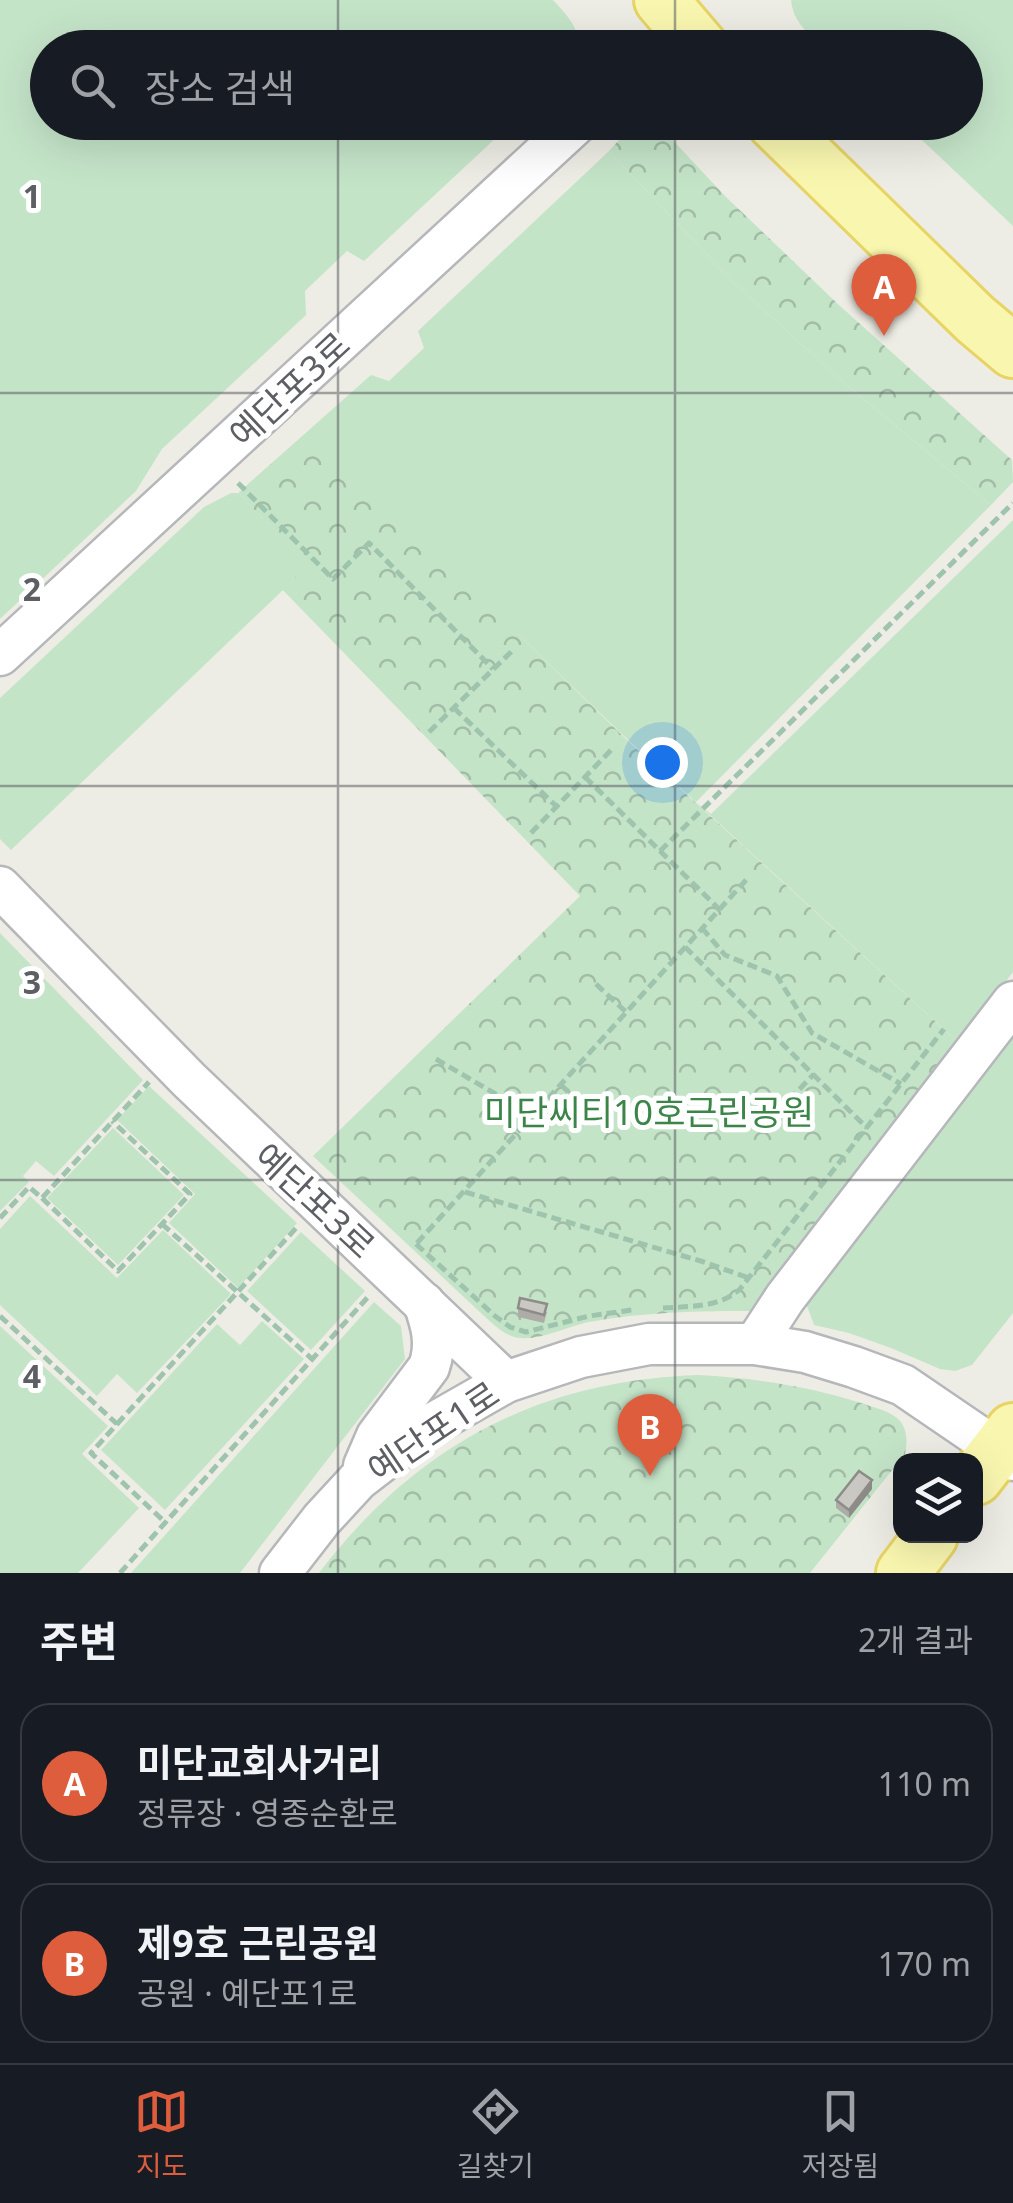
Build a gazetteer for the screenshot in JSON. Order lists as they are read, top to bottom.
{
  "streets": {
    "street": ["예단포3로", "예단포1로"]
  },
  "crossings": [
    ["예단포3로", "예단포1로"]
  ],
  "parks": ["미단씨티10호근린공원"],
  "page": {
    "search": "장소 검색",
    "pins": ["A", "B"],
    "heading": ["주변", "2개 결과"],
    "list": [
      {
        "mark": "A",
        "name": "미단교회사거리",
        "note": "정류장 · 영종순환로",
        "value": "110 m"
      },
      {
        "mark": "B",
        "name": "제9호 근린공원",
        "note": "공원 · 예단포1로",
        "value": "170 m"
      }
    ],
    "nav": ["지도", "길찾기", "저장됨"]
  },
  "grid": {
    "rows": [
      "1",
      "2",
      "3",
      "4"
    ]
  }
}
